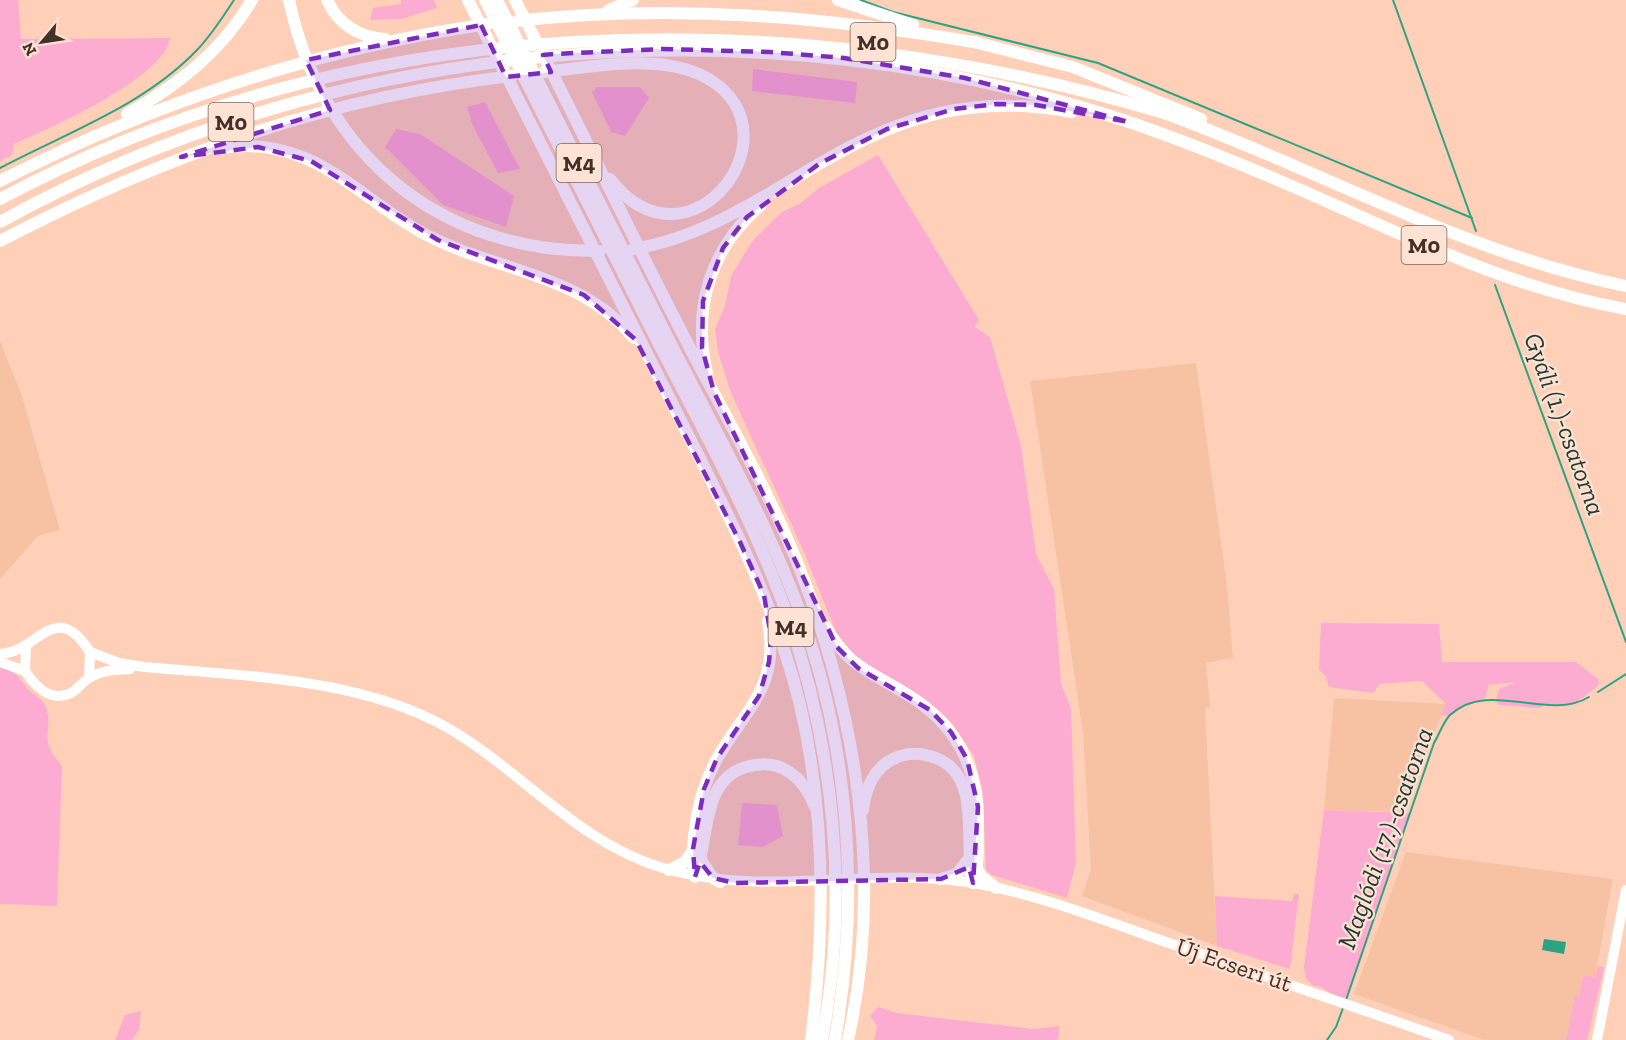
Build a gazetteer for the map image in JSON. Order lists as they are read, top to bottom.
{
  "streets": {
    "highway": ["M0", "M4"],
    "main road": ["Új Ecseri út"]
  },
  "water": ["Gyáli (1.)-csatorna", "Maglódi (17.)-csatorna"],
  "north": "bottom left"
}
